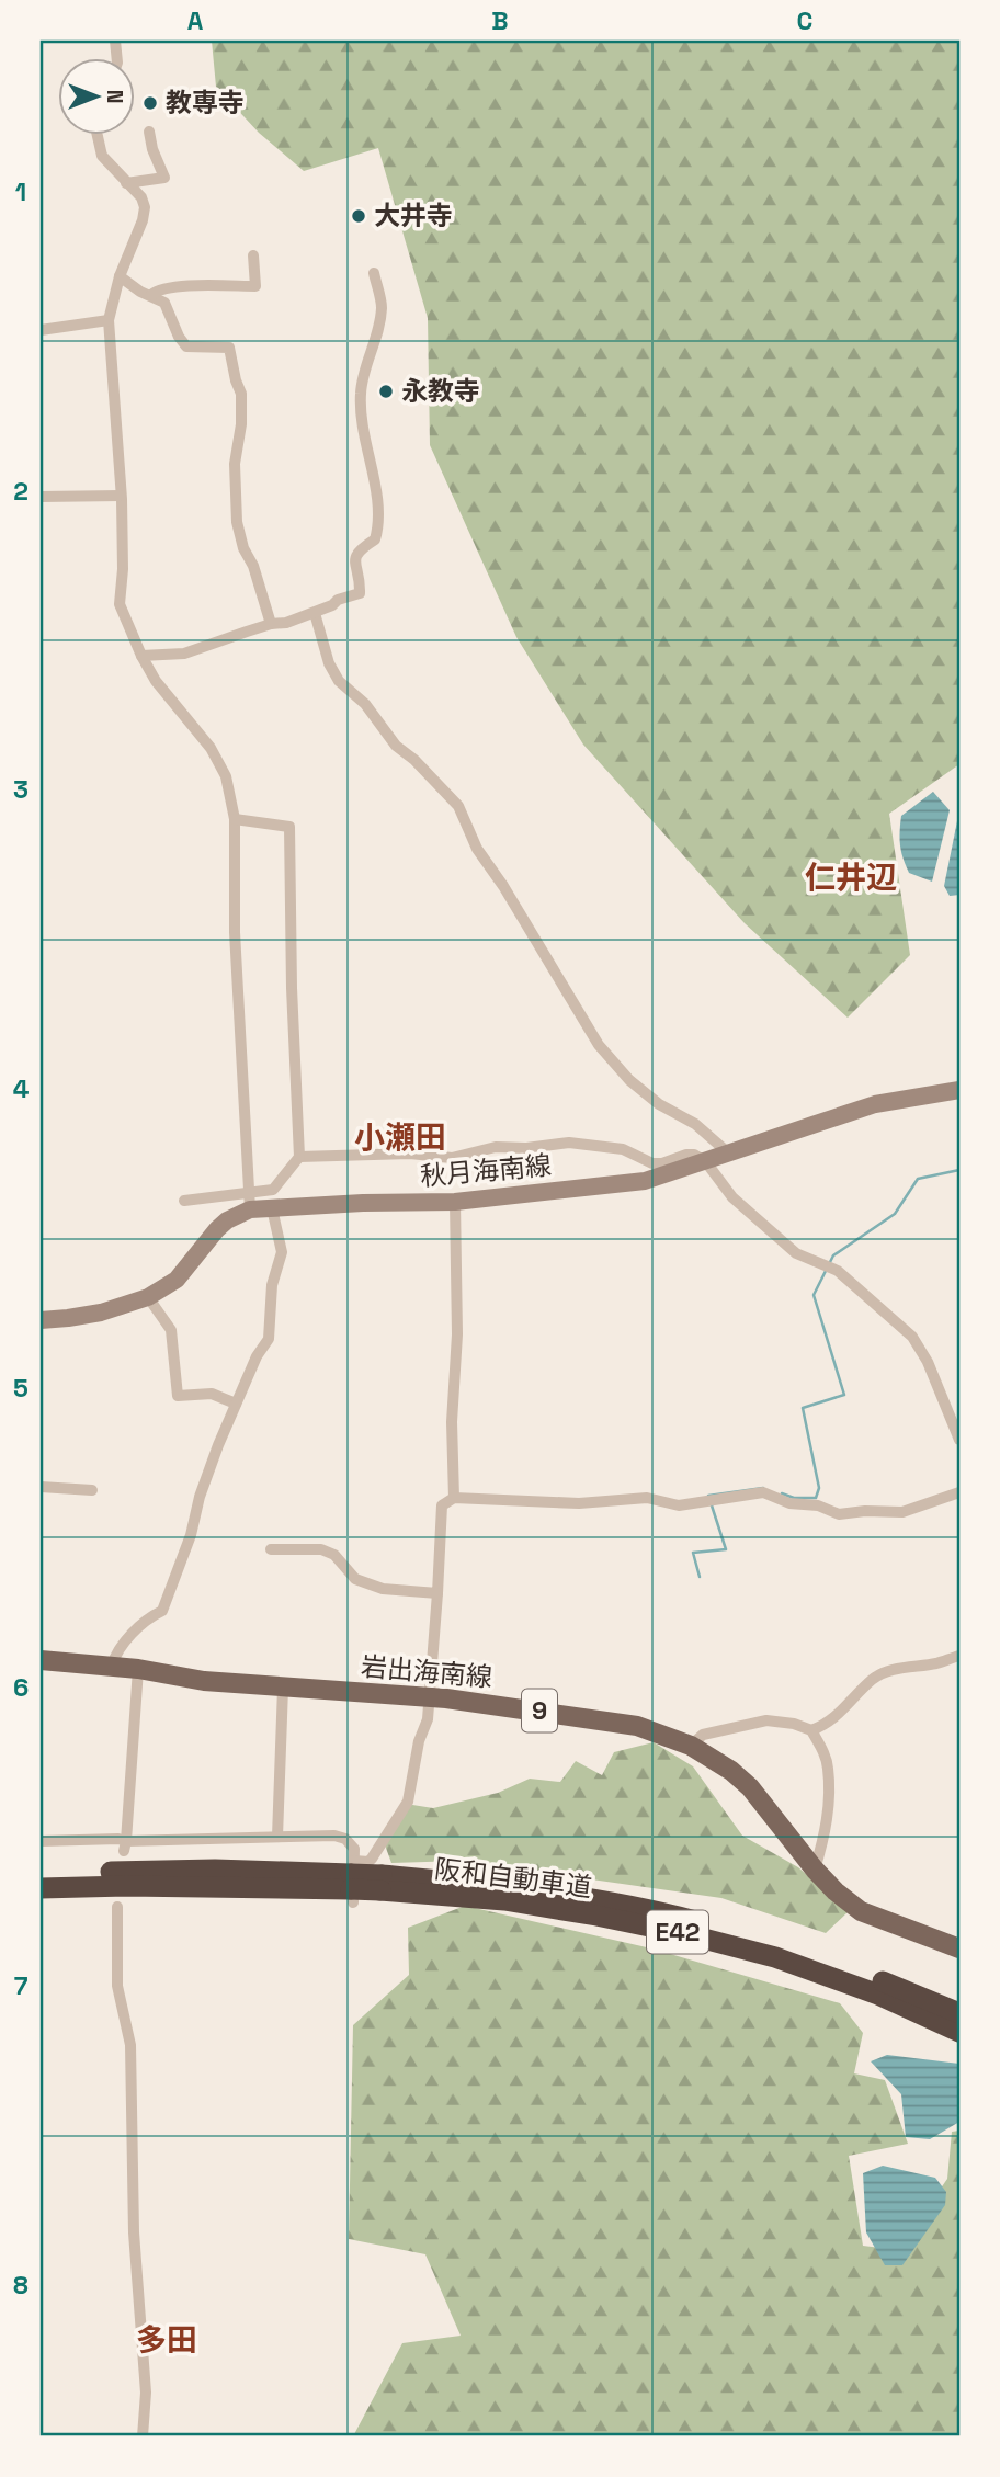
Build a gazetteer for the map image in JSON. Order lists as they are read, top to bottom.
{
  "streets": {
    "highway": ["阪和自動車道", "E42"],
    "main road": ["秋月海南線", "岩出海南線", "9"]
  },
  "districts": ["仁井辺", "小瀬田", "多田"],
  "places": ["教専寺", "大井寺", "永教寺"],
  "north": "right",
  "grid": {
    "columns": ["A", "B", "C"],
    "rows": [
      "1",
      "2",
      "3",
      "4",
      "5",
      "6",
      "7",
      "8"
    ]
  }
}
